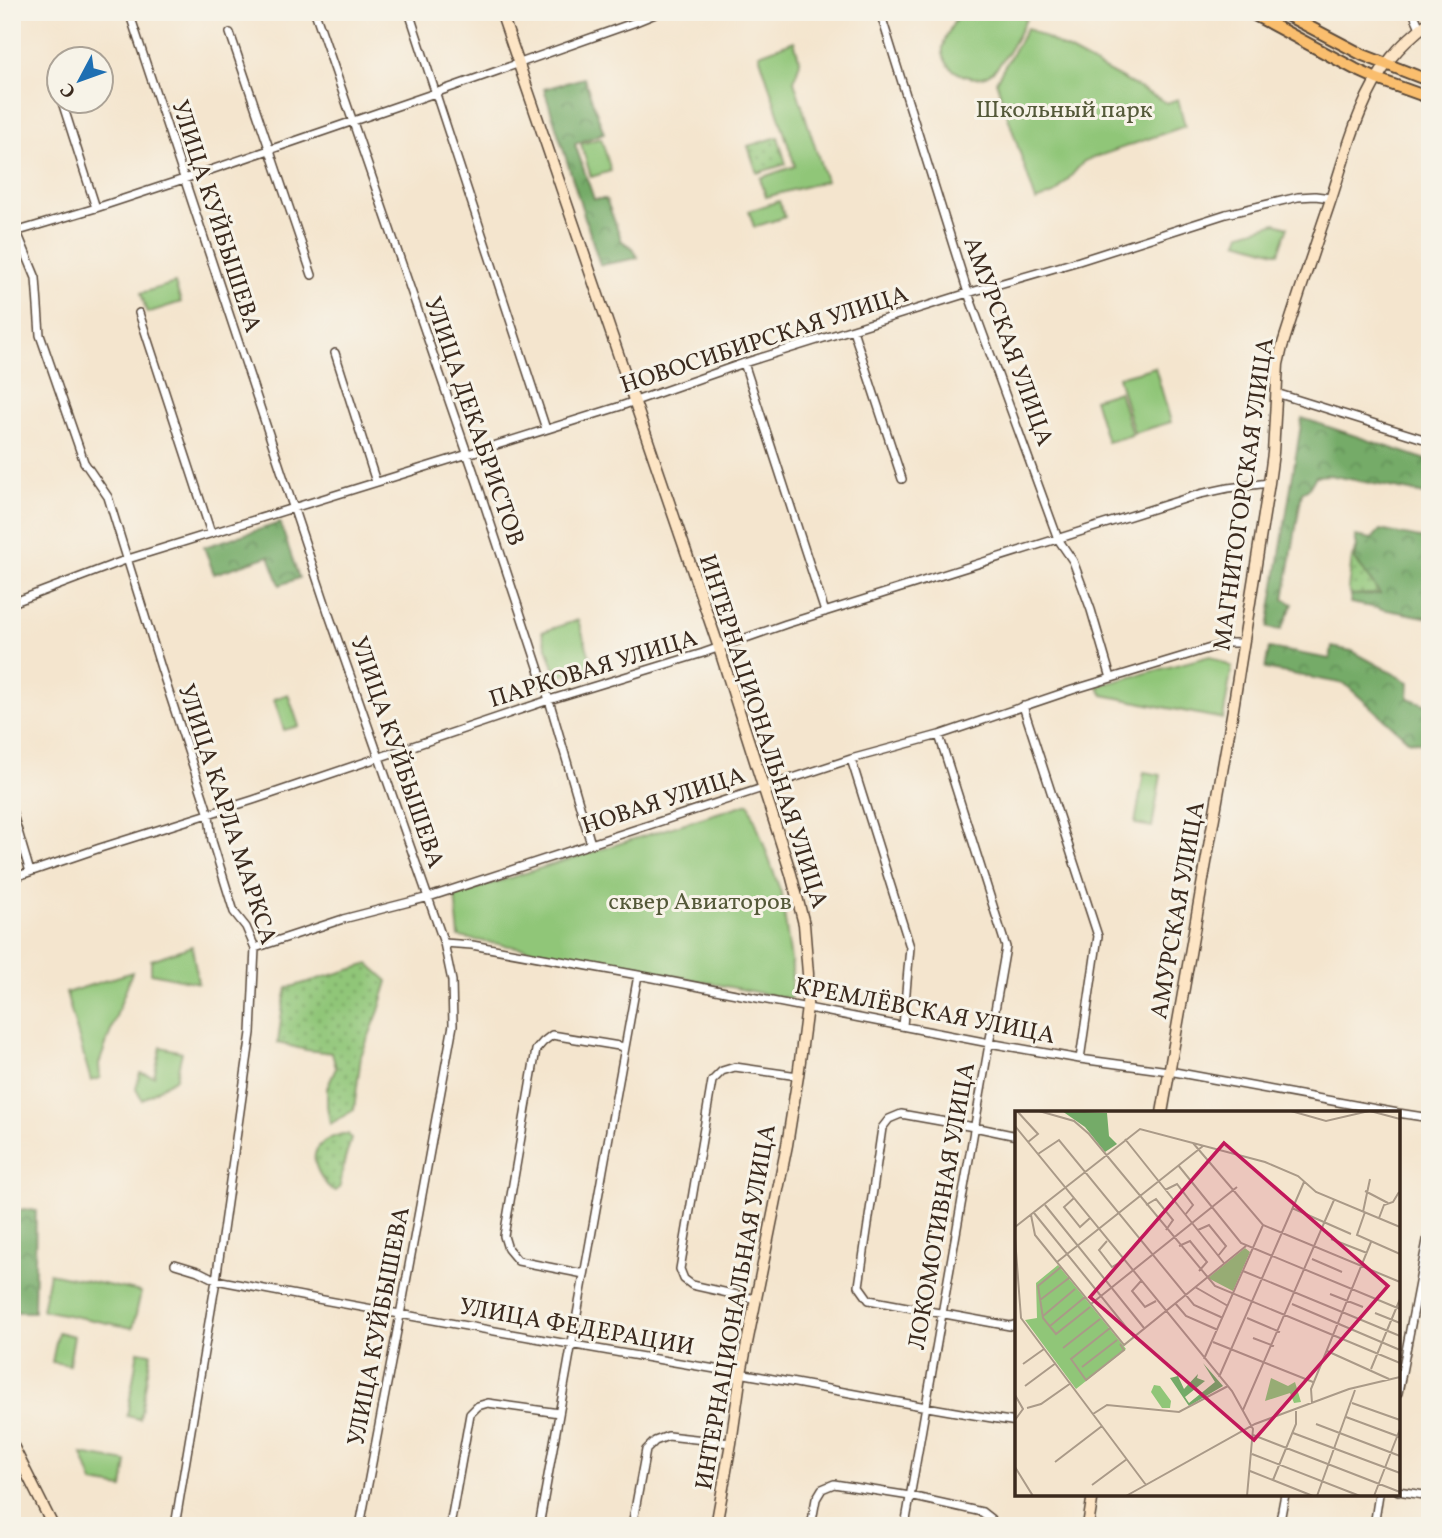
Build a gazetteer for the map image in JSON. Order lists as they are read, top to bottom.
{
  "streets": {
    "street": [
      "УЛИЦА КУЙБЫШЕВА",
      "НОВОСИБИРСКАЯ УЛИЦА",
      "АМУРСКАЯ УЛИЦА",
      "УЛИЦА ДЕКАБРИСТОВ",
      "МАГНИТОГОРСКАЯ УЛИЦА",
      "ПАРКОВАЯ УЛИЦА",
      "ИНТЕРНАЦИОНАЛЬНАЯ УЛИЦА",
      "НОВАЯ УЛИЦА",
      "УЛИЦА КАРЛА МАРКСА",
      "КРЕМЛЁВСКАЯ УЛИЦА",
      "ЛОКОМОТИВНАЯ УЛИЦА",
      "УЛИЦА ФЕДЕРАЦИИ"
    ]
  },
  "crossings": [
    ["УЛИЦА КУЙБЫШЕВА", "НОВОСИБИРСКАЯ УЛИЦА"],
    ["УЛИЦА КУЙБЫШЕВА", "ПАРКОВАЯ УЛИЦА"],
    ["УЛИЦА КУЙБЫШЕВА", "НОВАЯ УЛИЦА"],
    ["УЛИЦА КУЙБЫШЕВА", "КРЕМЛЁВСКАЯ УЛИЦА"],
    ["УЛИЦА КУЙБЫШЕВА", "УЛИЦА ФЕДЕРАЦИИ"],
    ["НОВОСИБИРСКАЯ УЛИЦА", "АМУРСКАЯ УЛИЦА"],
    ["НОВОСИБИРСКАЯ УЛИЦА", "УЛИЦА ДЕКАБРИСТОВ"],
    ["НОВОСИБИРСКАЯ УЛИЦА", "МАГНИТОГОРСКАЯ УЛИЦА"],
    ["НОВОСИБИРСКАЯ УЛИЦА", "ИНТЕРНАЦИОНАЛЬНАЯ УЛИЦА"],
    ["НОВОСИБИРСКАЯ УЛИЦА", "УЛИЦА КАРЛА МАРКСА"],
    ["АМУРСКАЯ УЛИЦА", "МАГНИТОГОРСКАЯ УЛИЦА"],
    ["АМУРСКАЯ УЛИЦА", "ПАРКОВАЯ УЛИЦА"],
    ["АМУРСКАЯ УЛИЦА", "НОВАЯ УЛИЦА"],
    ["АМУРСКАЯ УЛИЦА", "КРЕМЛЁВСКАЯ УЛИЦА"],
    ["УЛИЦА ДЕКАБРИСТОВ", "ПАРКОВАЯ УЛИЦА"],
    ["УЛИЦА ДЕКАБРИСТОВ", "НОВАЯ УЛИЦА"],
    ["МАГНИТОГОРСКАЯ УЛИЦА", "ПАРКОВАЯ УЛИЦА"],
    ["МАГНИТОГОРСКАЯ УЛИЦА", "НОВАЯ УЛИЦА"],
    ["ПАРКОВАЯ УЛИЦА", "ИНТЕРНАЦИОНАЛЬНАЯ УЛИЦА"],
    ["ПАРКОВАЯ УЛИЦА", "УЛИЦА КАРЛА МАРКСА"],
    ["ИНТЕРНАЦИОНАЛЬНАЯ УЛИЦА", "НОВАЯ УЛИЦА"],
    ["ИНТЕРНАЦИОНАЛЬНАЯ УЛИЦА", "КРЕМЛЁВСКАЯ УЛИЦА"],
    ["ИНТЕРНАЦИОНАЛЬНАЯ УЛИЦА", "УЛИЦА ФЕДЕРАЦИИ"],
    ["НОВАЯ УЛИЦА", "УЛИЦА КАРЛА МАРКСА"],
    ["НОВАЯ УЛИЦА", "ЛОКОМОТИВНАЯ УЛИЦА"],
    ["УЛИЦА КАРЛА МАРКСА", "УЛИЦА ФЕДЕРАЦИИ"],
    ["КРЕМЛЁВСКАЯ УЛИЦА", "ЛОКОМОТИВНАЯ УЛИЦА"],
    ["ЛОКОМОТИВНАЯ УЛИЦА", "УЛИЦА ФЕДЕРАЦИИ"]
  ],
  "parks": ["Школьный парк", "сквер Авиаторов"],
  "north": "bottom left"
}
